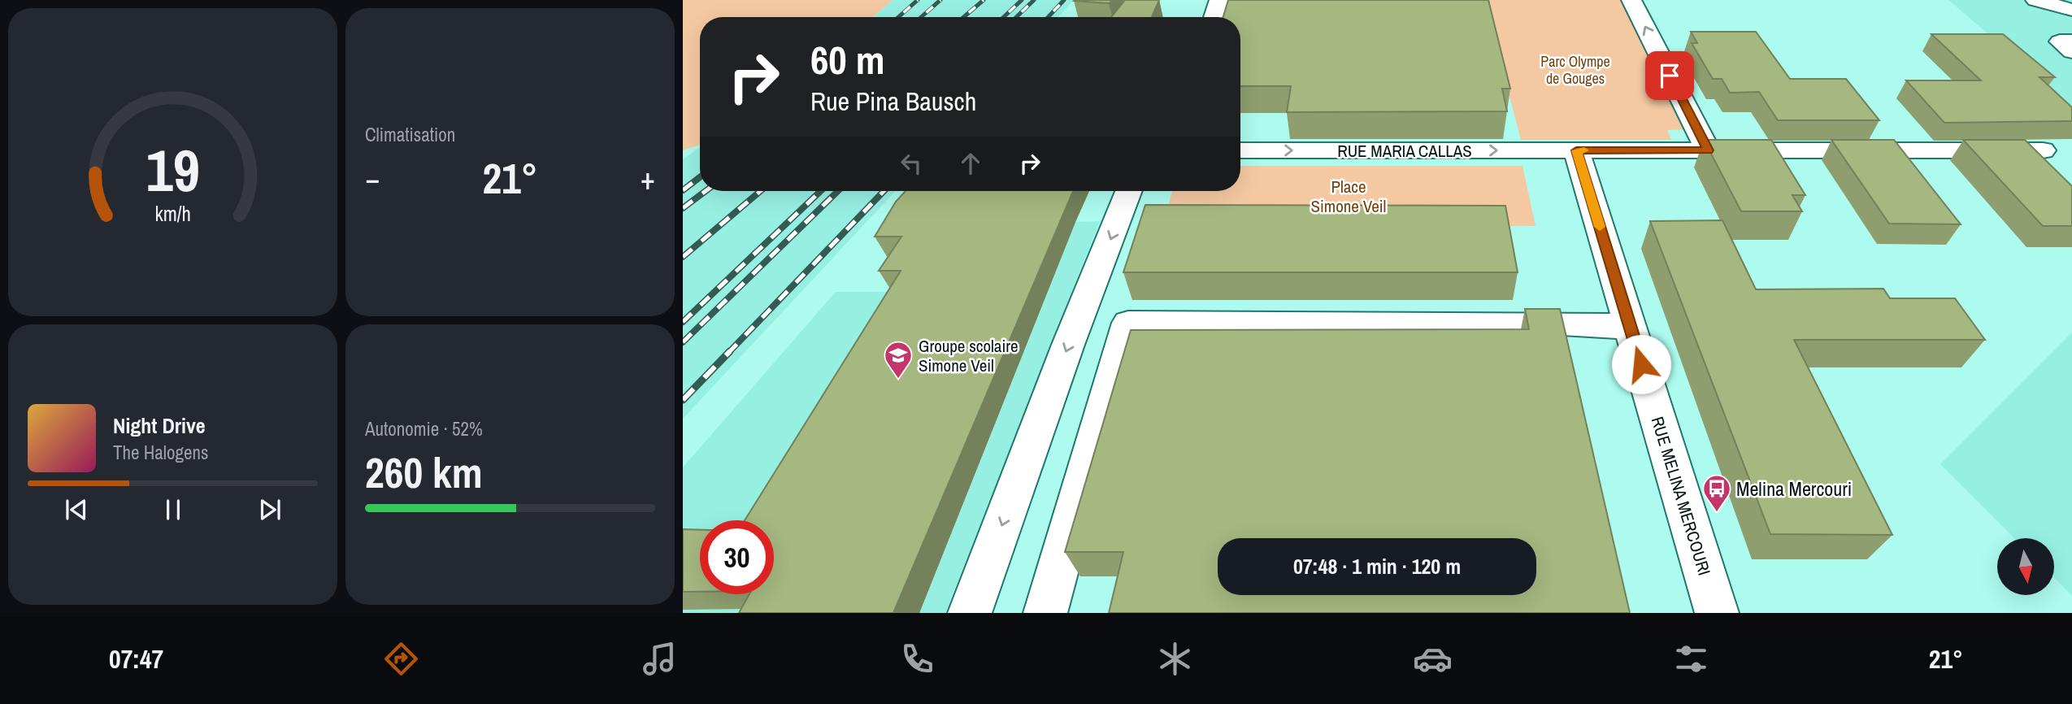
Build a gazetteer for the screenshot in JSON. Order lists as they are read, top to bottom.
{
  "streets": {
    "street": ["RUE MARIA CALLAS", "RUE MELINA MERCOURI"]
  },
  "crossings": [
    ["RUE MARIA CALLAS", "RUE MELINA MERCOURI"]
  ],
  "one_way": ["RUE MARIA CALLAS"],
  "parks": ["Parc Olympe de Gouges", "Place Simone Veil"],
  "places": {
    "school or university": ["Groupe scolaire Simone Veil"],
    "bus stop": ["Melina Mercouri"]
  },
  "north": "bottom",
  "page": {
    "tile": [
      "Climatisation",
      ["Autonomie · 52%", "260 km"]
    ],
    "turn": ["60 m", "Rue Pina Bausch"],
    "heat": ["−", "21°", "+"],
    "song": ["Night Drive", "The Halogens"],
    "limit": "30",
    "trip": "07:48 · 1 min · 120 m",
    "tabs": ["07:47", "21°"],
    "gauge": ["19", "km/h"]
  }
}
